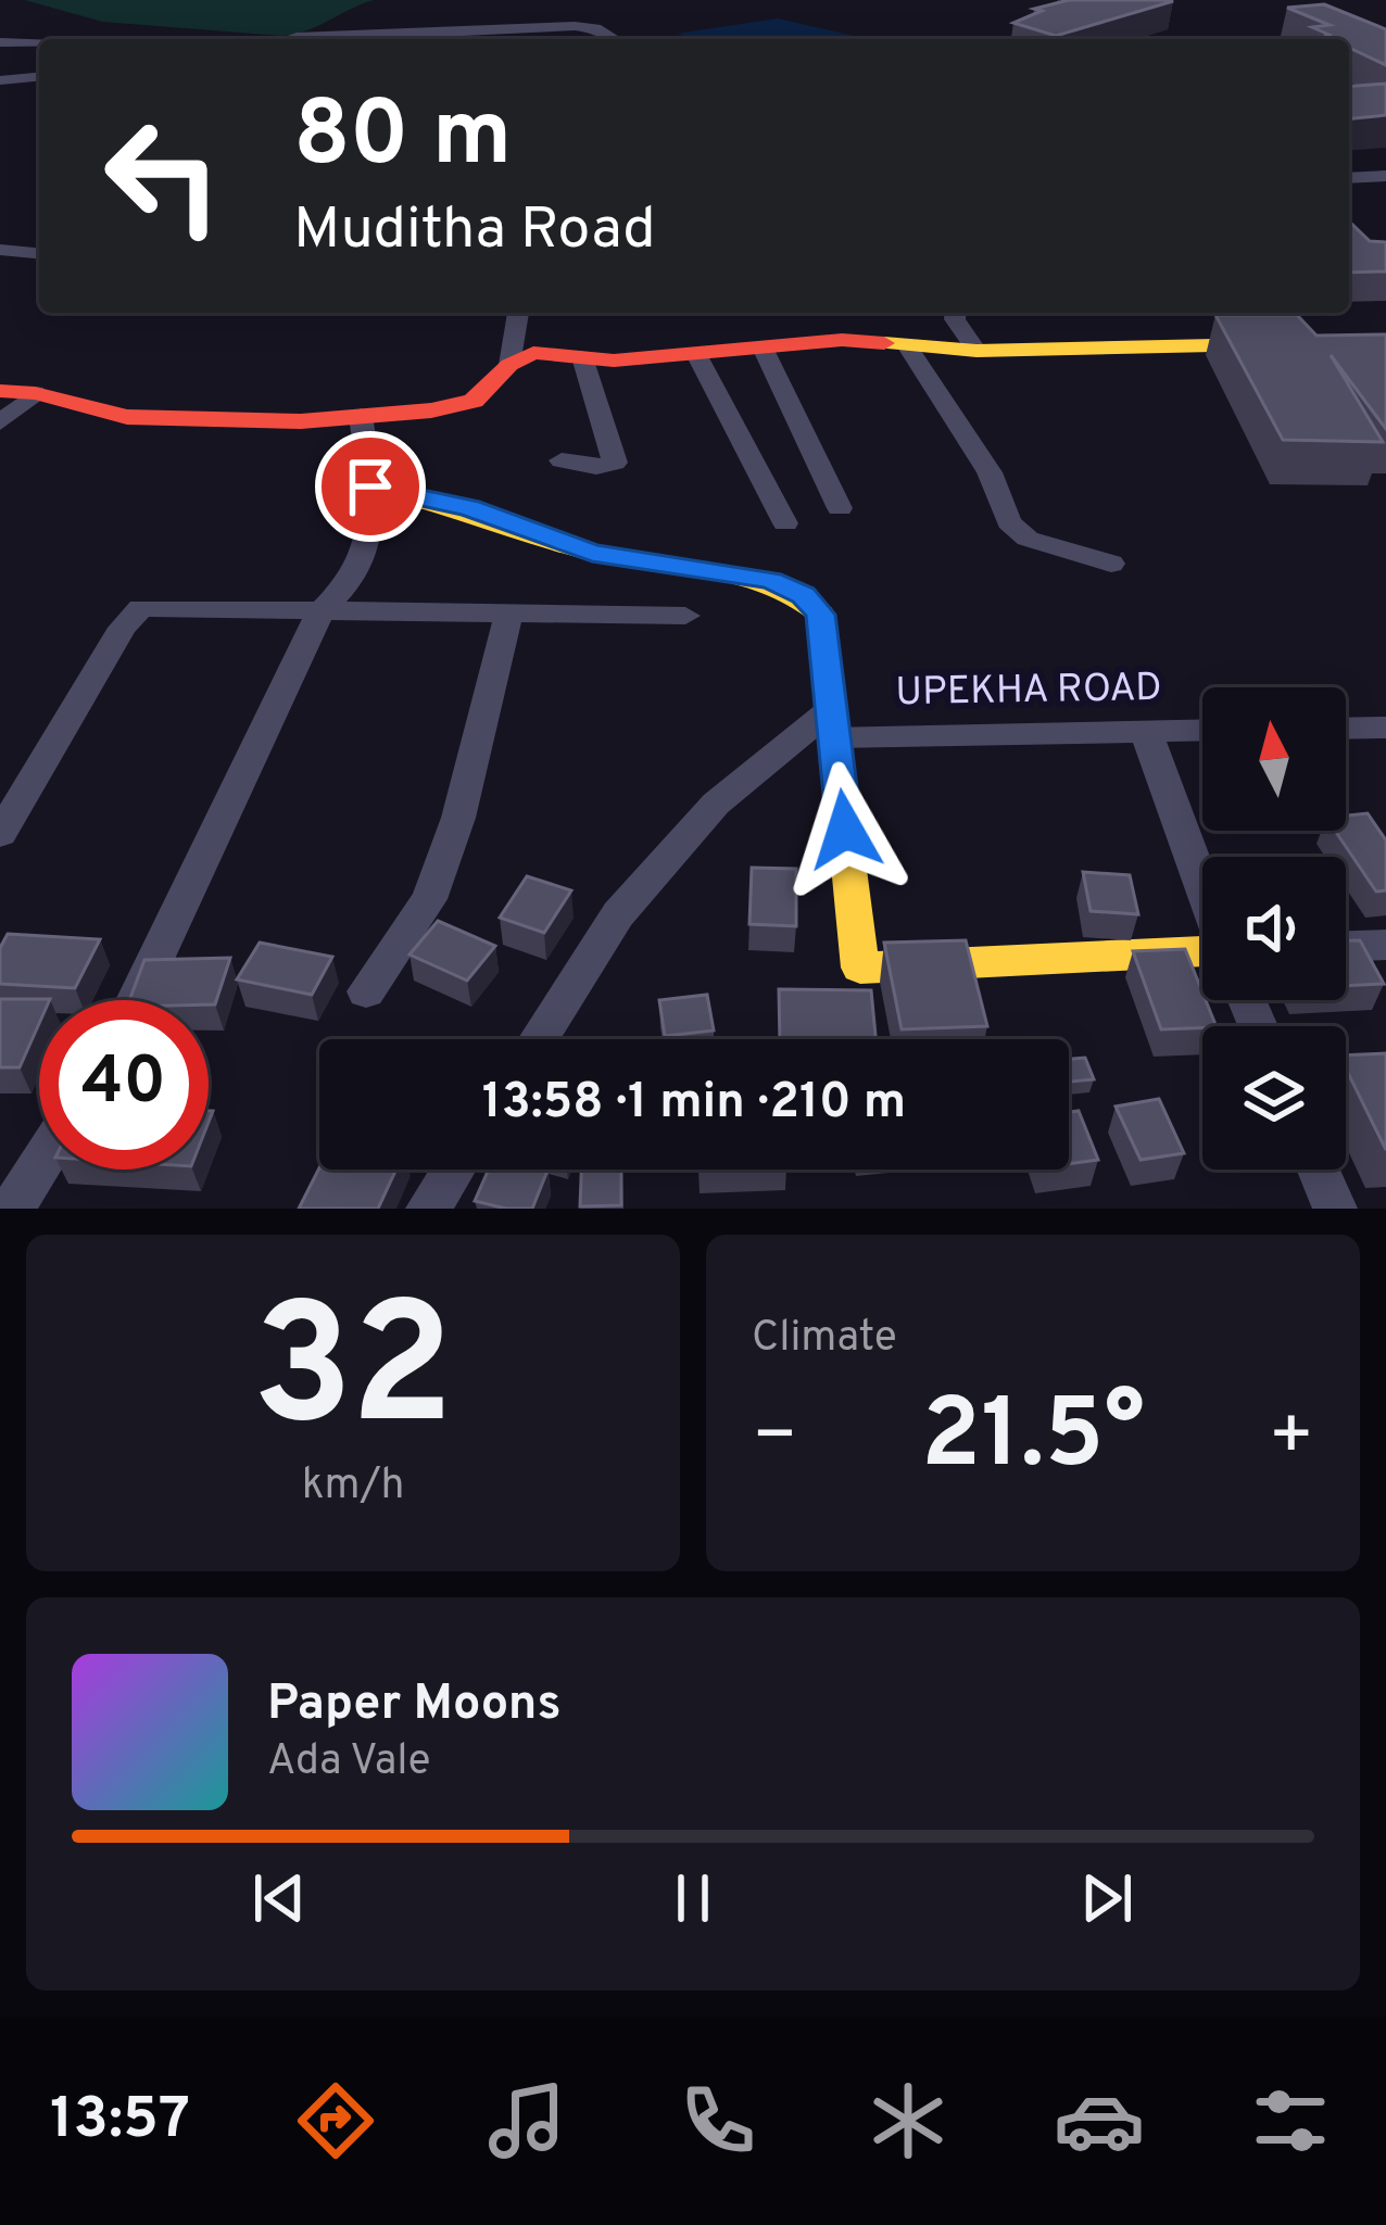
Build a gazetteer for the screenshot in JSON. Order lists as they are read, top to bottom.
{
  "streets": {
    "street": ["UPEKHA ROAD"]
  },
  "north": "top",
  "page": {
    "turn": ["80 m", "Muditha Road"],
    "limit": "40",
    "trip": "13:58 · 1 min · 210 m",
    "tile": [
      ["32", "km/h"],
      "Climate"
    ],
    "heat": ["−", "21.5°", "+"],
    "song": ["Paper Moons", "Ada Vale"],
    "tabs": "13:57"
  }
}
